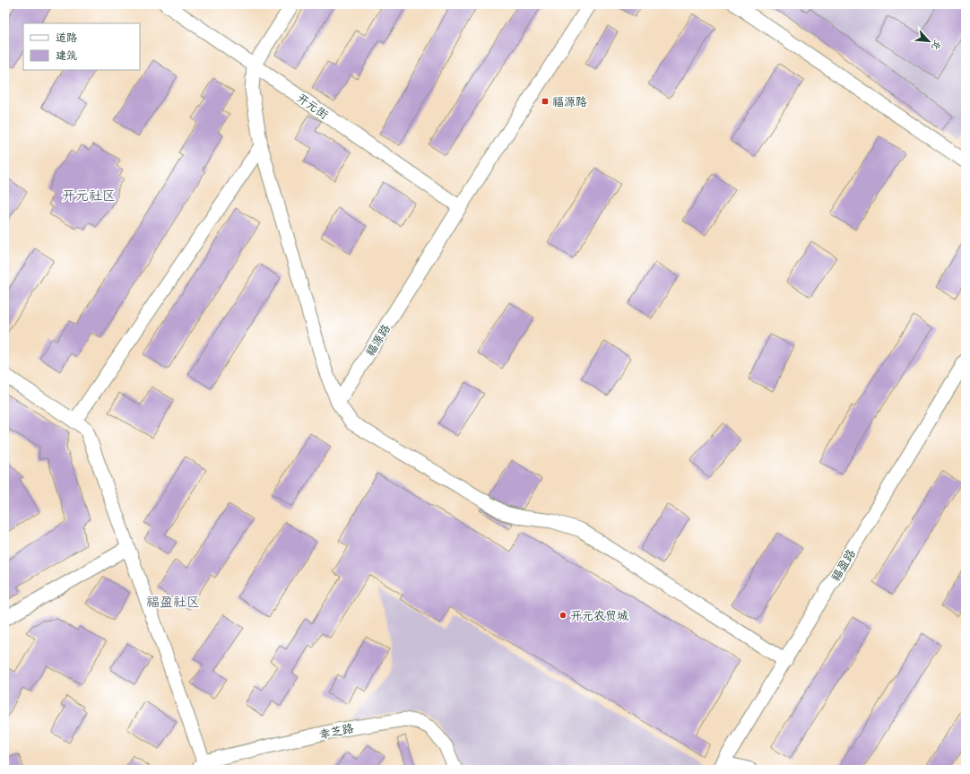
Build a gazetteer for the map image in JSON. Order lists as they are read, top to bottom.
{
  "streets": {
    "street": [
      "开元街",
      "福源路",
      "福盈路",
      "幸芝路"
    ]
  },
  "crossings": [
    ["开元街", "福源路"]
  ],
  "districts": ["开元社区", "福盈社区"],
  "places": {
    "transit": ["福源路"],
    "other": ["开元农贸城"]
  },
  "legend": ["道路", "建筑"],
  "north": "bottom right"
}
